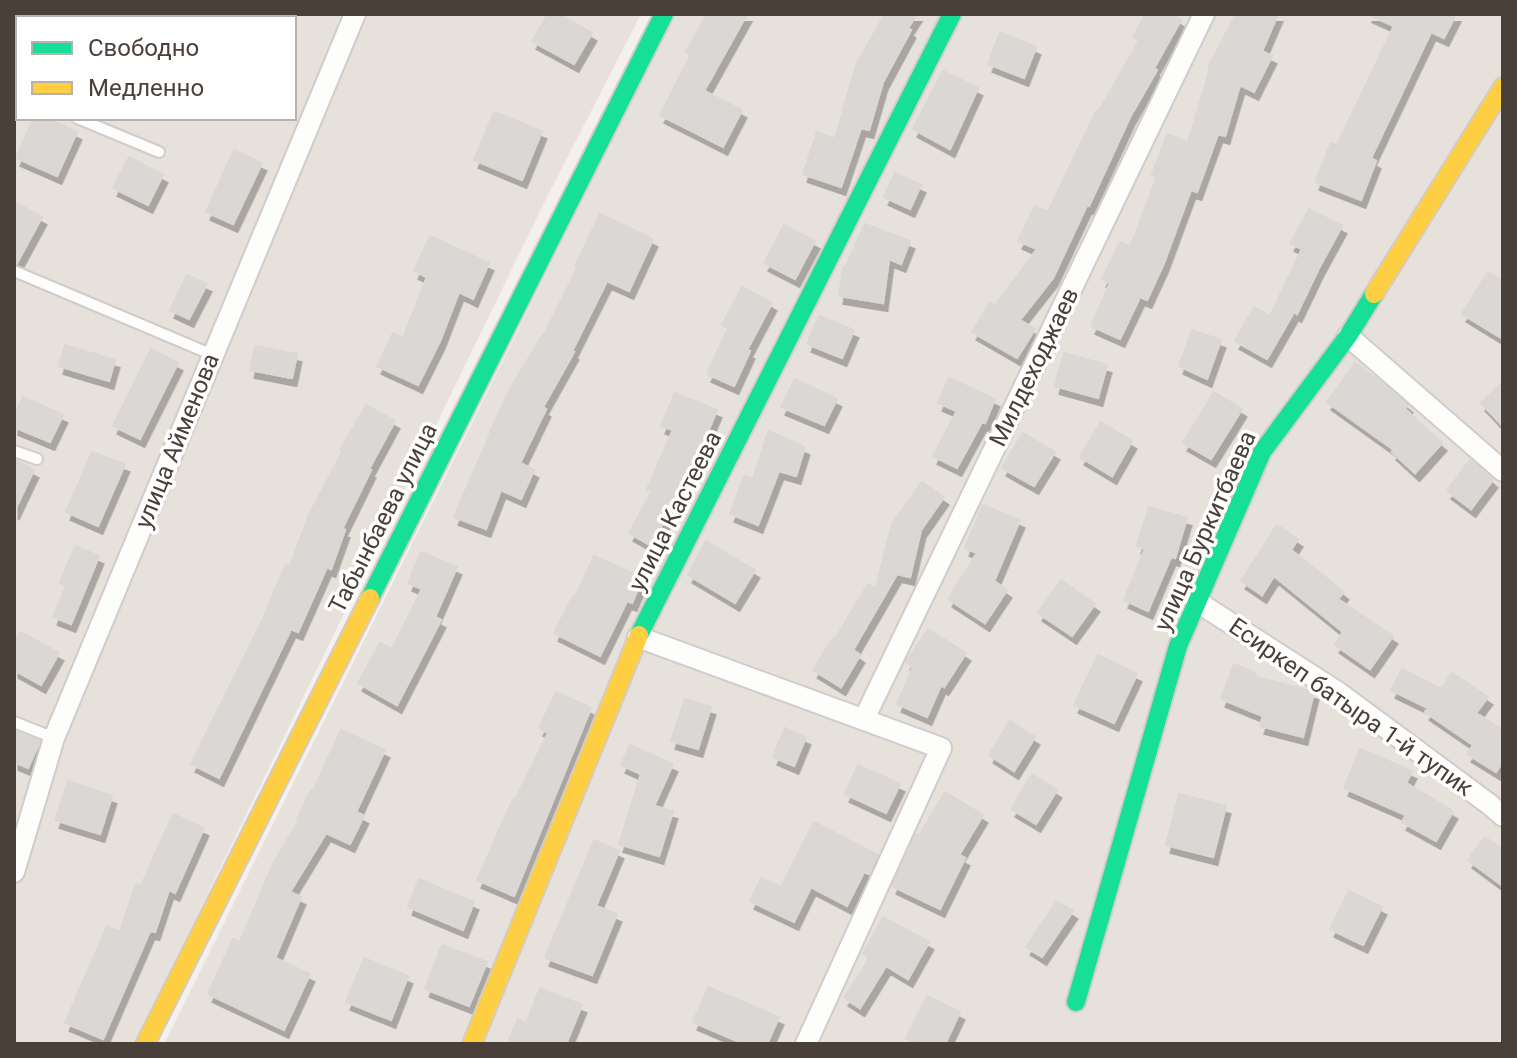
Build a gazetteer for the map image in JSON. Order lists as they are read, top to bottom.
{
  "streets": {
    "street": [
      "Милдеходжаев",
      "улица Айменова",
      "улица Кастеева",
      "Табынбаева улица",
      "улица Буркитбаева",
      "Есиркеп батыра 1-й тупик"
    ]
  },
  "crossings": [
    ["улица Буркитбаева", "Есиркеп батыра 1-й тупик"]
  ],
  "legend": ["Свободно", "Медленно"]
}
